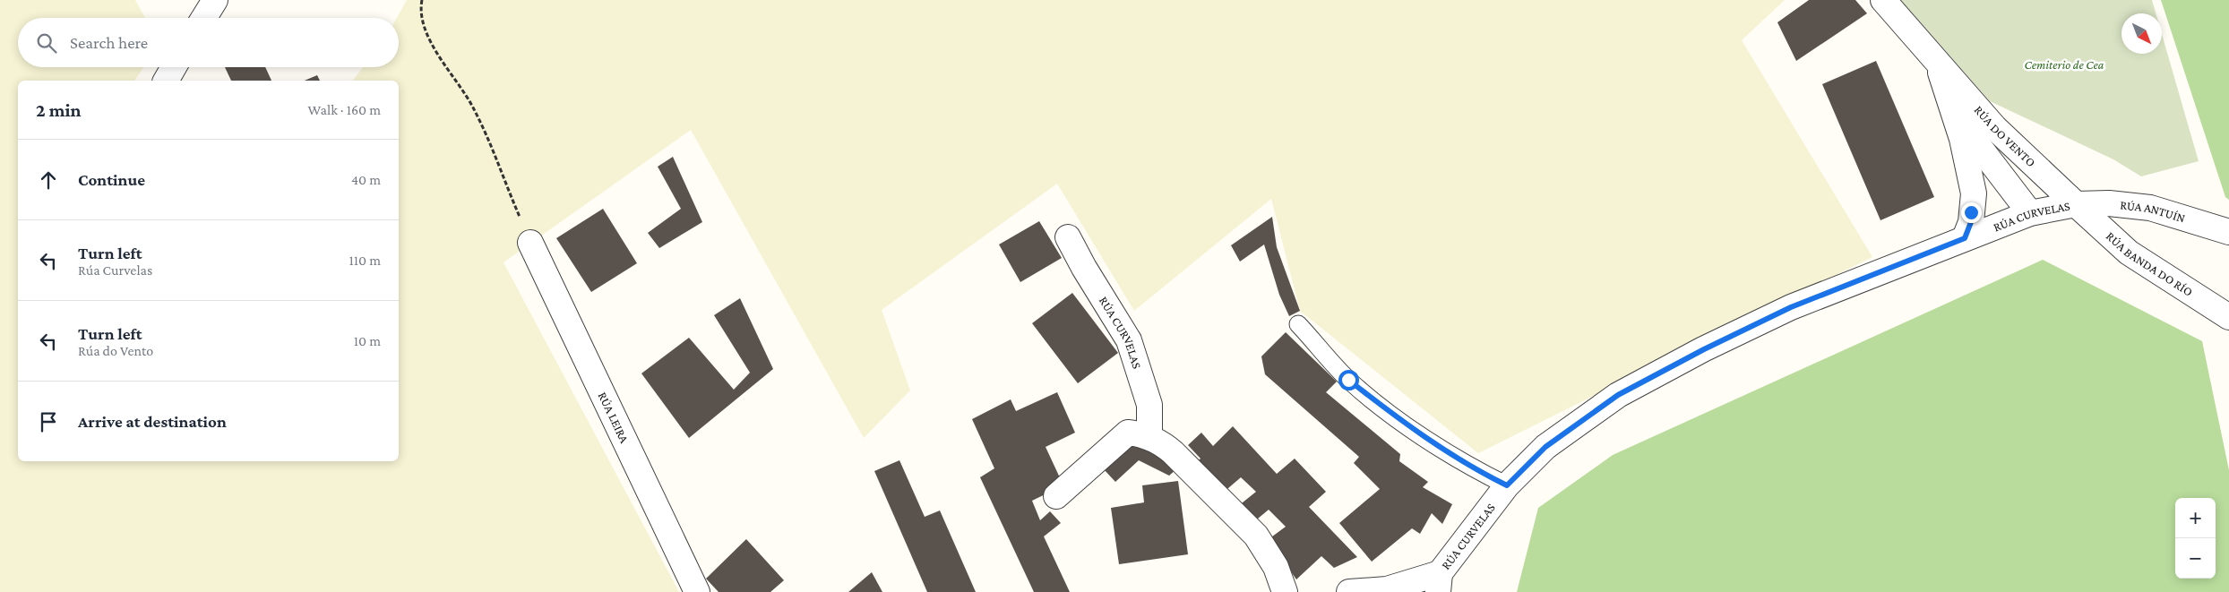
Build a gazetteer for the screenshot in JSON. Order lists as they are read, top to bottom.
{
  "streets": {
    "street": [
      "RÚA DO VENTO",
      "RÚA ANTUÍN",
      "RÚA CURVELAS",
      "RÚA BANDA DO RÍO",
      "RÚA LEIRA"
    ]
  },
  "crossings": [
    ["RÚA DO VENTO", "RÚA ANTUÍN"],
    ["RÚA DO VENTO", "RÚA CURVELAS"],
    ["RÚA DO VENTO", "RÚA BANDA DO RÍO"],
    ["RÚA ANTUÍN", "RÚA CURVELAS"],
    ["RÚA ANTUÍN", "RÚA BANDA DO RÍO"],
    ["RÚA CURVELAS", "RÚA BANDA DO RÍO"]
  ],
  "parks": ["Cemiterio de Cea"],
  "north": "bottom right",
  "page": {
    "search": "Search here",
    "heading": ["2 min", "Walk · 160 m"],
    "list": [
      ["Continue", "40 m"],
      ["Turn left", "Rúa Curvelas", "110 m"],
      ["Turn left", "Rúa do Vento", "10 m"],
      "Arrive at destination"
    ],
    "map_buttons": ["+", "−"]
  }
}
